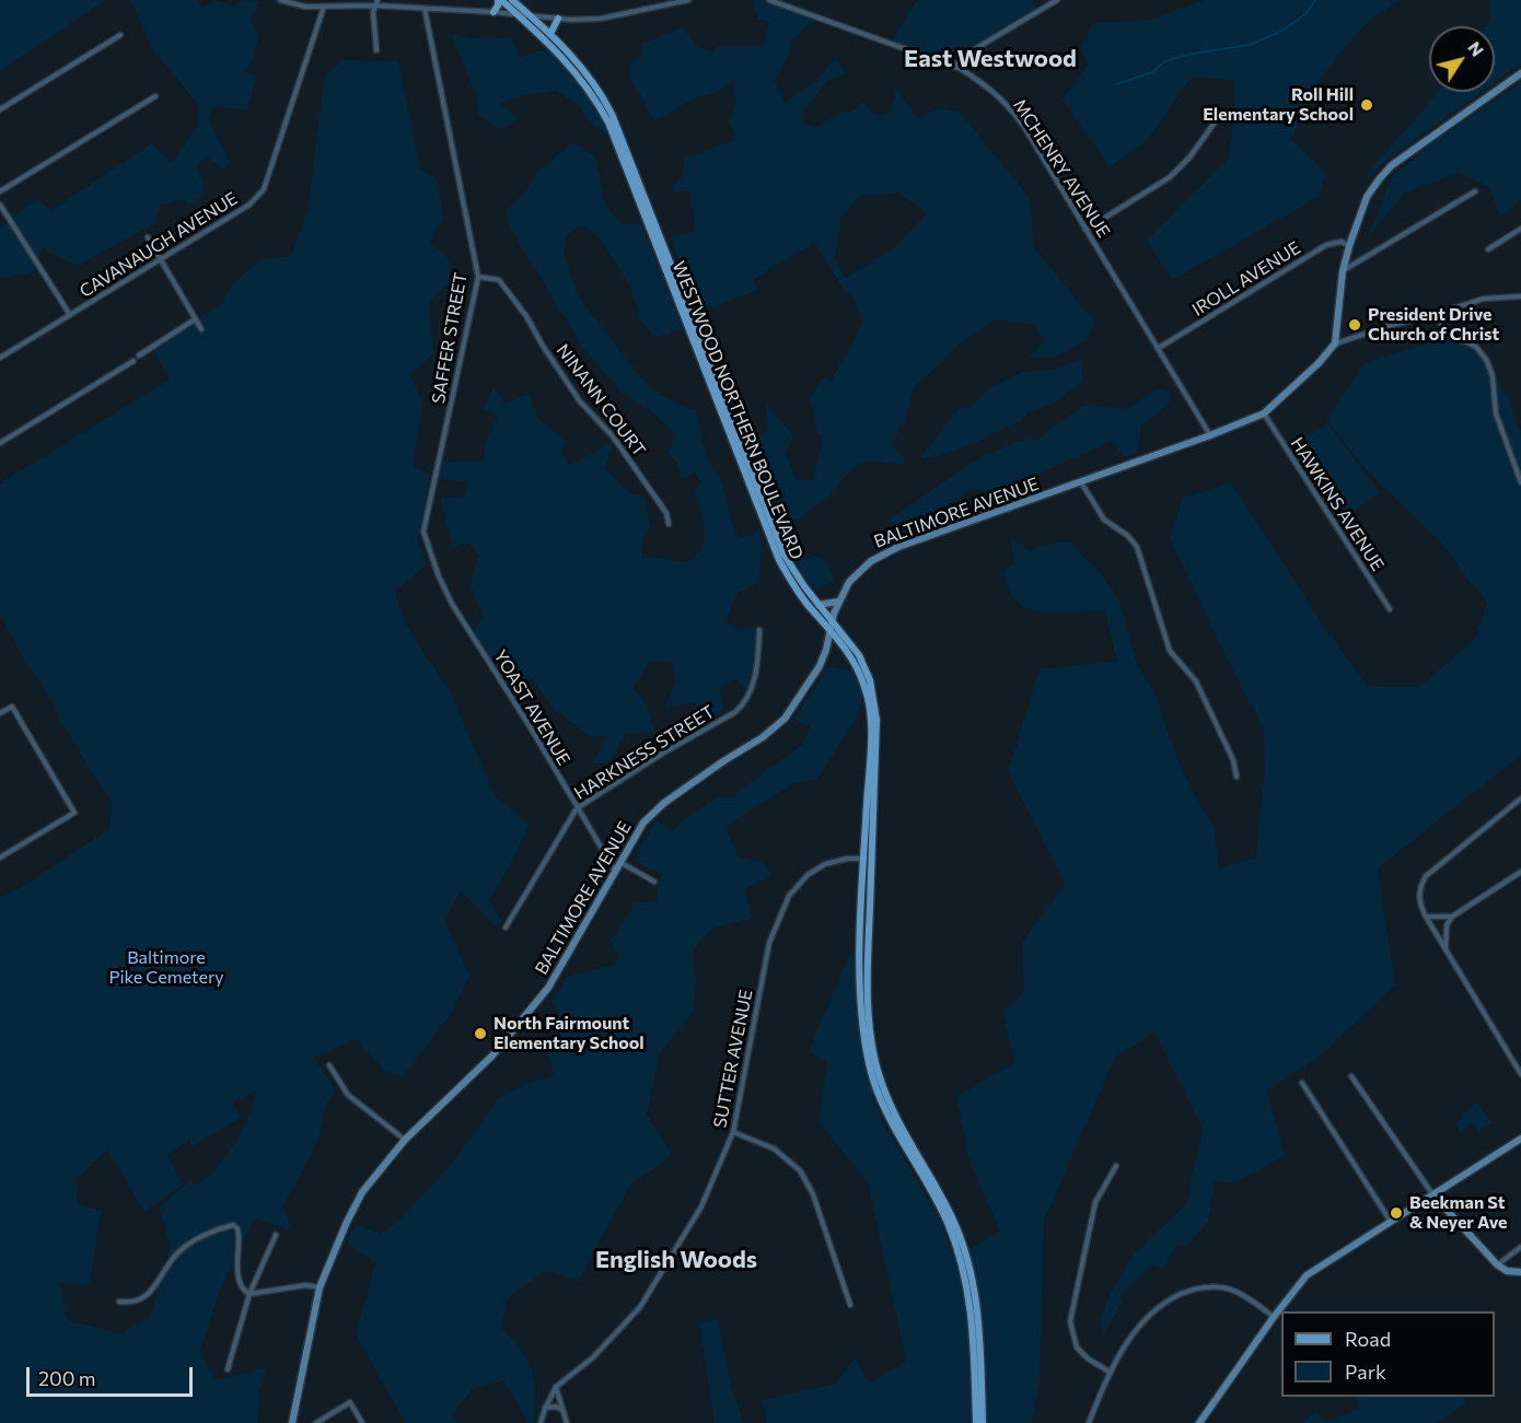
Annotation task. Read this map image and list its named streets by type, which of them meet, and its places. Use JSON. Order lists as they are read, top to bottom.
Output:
{
  "streets": {
    "main road": ["WESTWOOD NORTHERN BOULEVARD"],
    "street": [
      "MCHENRY AVENUE",
      "CAVANAUGH AVENUE",
      "IROLL AVENUE",
      "SAFFER STREET",
      "NINANN COURT",
      "HAWKINS AVENUE",
      "BALTIMORE AVENUE",
      "YOAST AVENUE",
      "HARKNESS STREET",
      "SUTTER AVENUE"
    ]
  },
  "crossings": [
    ["MCHENRY AVENUE", "IROLL AVENUE"],
    ["MCHENRY AVENUE", "BALTIMORE AVENUE"],
    ["SAFFER STREET", "NINANN COURT"],
    ["SAFFER STREET", "YOAST AVENUE"],
    ["WESTWOOD NORTHERN BOULEVARD", "BALTIMORE AVENUE"],
    ["WESTWOOD NORTHERN BOULEVARD", "SUTTER AVENUE"],
    ["HAWKINS AVENUE", "BALTIMORE AVENUE"],
    ["BALTIMORE AVENUE", "YOAST AVENUE"],
    ["YOAST AVENUE", "HARKNESS STREET"]
  ],
  "districts": ["East Westwood", "English Woods"],
  "parks": ["Baltimore Pike Cemetery"],
  "places": [
    "Roll Hill Elementary School",
    "President Drive Church of Christ",
    "North Fairmount Elementary School",
    "Beekman St & Neyer Ave"
  ],
  "legend": ["Road", "Park"],
  "scale_bar": "200 m",
  "north": "top right"
}
